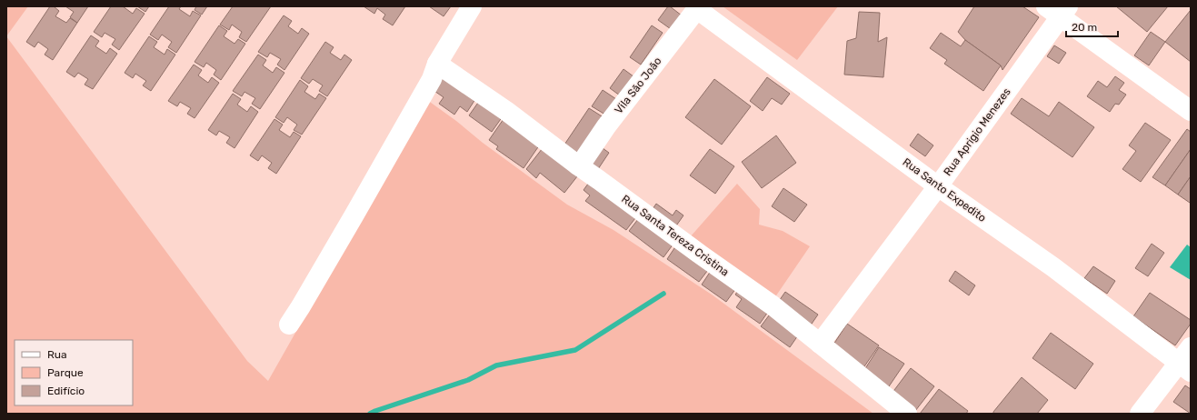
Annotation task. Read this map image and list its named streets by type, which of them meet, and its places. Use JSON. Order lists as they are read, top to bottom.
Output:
{
  "streets": {
    "street": [
      "Vila São João",
      "Rua Aprigio Menezes",
      "Rua Santo Expedito",
      "Rua Santa Tereza Cristina"
    ]
  },
  "crossings": [
    ["Vila São João", "Rua Santo Expedito"],
    ["Vila São João", "Rua Santa Tereza Cristina"],
    ["Rua Aprigio Menezes", "Rua Santo Expedito"],
    ["Rua Aprigio Menezes", "Rua Santa Tereza Cristina"]
  ],
  "legend": ["Rua", "Parque", "Edifício"],
  "scale_bar": "20 m"
}
